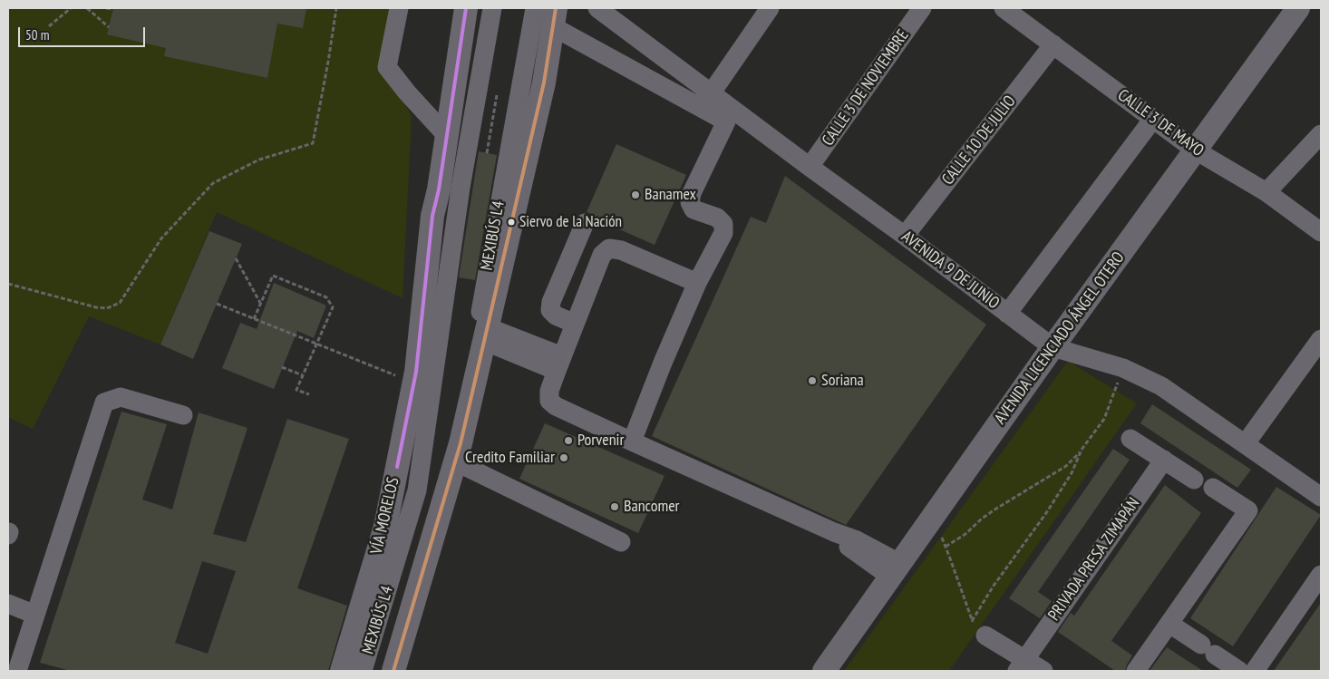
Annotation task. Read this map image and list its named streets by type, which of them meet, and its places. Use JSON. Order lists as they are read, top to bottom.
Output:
{
  "streets": {
    "main road": ["AVENIDA LICENCIADO ÁNGEL OTERO", "VÍA MORELOS"],
    "street": [
      "CALLE 3 DE NOVIEMBRE",
      "CALLE 3 DE MAYO",
      "CALLE 10 DE JULIO",
      "MEXIBÚS L4",
      "AVENIDA 9 DE JUNIO",
      "PRIVADA PRESA ZIMAPÁN"
    ]
  },
  "crossings": [
    ["CALLE 3 DE NOVIEMBRE", "AVENIDA 9 DE JUNIO"],
    ["CALLE 3 DE MAYO", "CALLE 10 DE JULIO"],
    ["CALLE 3 DE MAYO", "AVENIDA LICENCIADO ÁNGEL OTERO"],
    ["CALLE 10 DE JULIO", "AVENIDA 9 DE JUNIO"],
    ["AVENIDA 9 DE JUNIO", "AVENIDA LICENCIADO ÁNGEL OTERO"]
  ],
  "places": [
    "Banamex",
    "Siervo de la Nación",
    "Soriana",
    "Porvenir",
    "Credito Familiar",
    "Bancomer"
  ],
  "scale_bar": "50 m"
}
